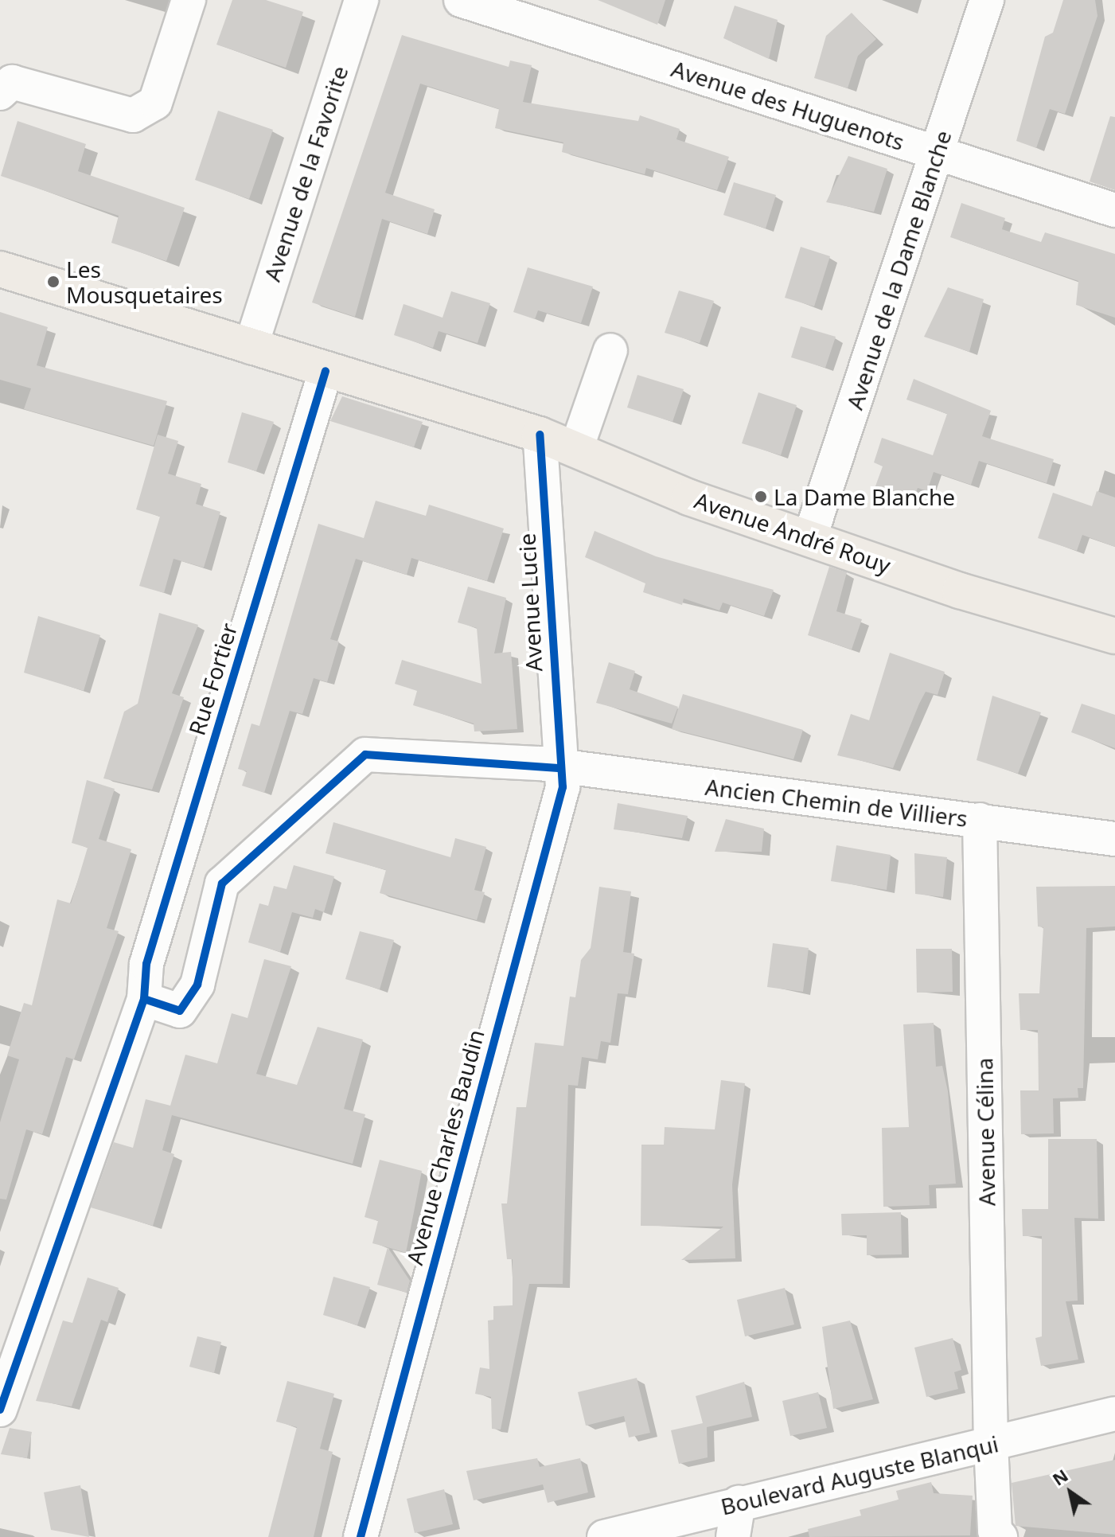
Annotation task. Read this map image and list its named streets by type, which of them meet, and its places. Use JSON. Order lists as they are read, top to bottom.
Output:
{
  "streets": {
    "main road": ["Avenue André Rouy"],
    "street": [
      "Avenue des Huguenots",
      "Avenue de la Favorite",
      "Avenue de la Dame Blanche",
      "Avenue Lucie",
      "Rue Fortier",
      "Ancien Chemin de Villiers",
      "Avenue Célina",
      "Avenue Charles Baudin",
      "Boulevard Auguste Blanqui"
    ]
  },
  "crossings": [
    ["Avenue des Huguenots", "Avenue de la Dame Blanche"],
    ["Avenue de la Favorite", "Avenue André Rouy"],
    ["Avenue de la Dame Blanche", "Avenue André Rouy"],
    ["Avenue André Rouy", "Avenue Lucie"],
    ["Avenue André Rouy", "Rue Fortier"],
    ["Avenue Lucie", "Ancien Chemin de Villiers"],
    ["Avenue Lucie", "Avenue Charles Baudin"],
    ["Rue Fortier", "Ancien Chemin de Villiers"],
    ["Ancien Chemin de Villiers", "Avenue Célina"],
    ["Ancien Chemin de Villiers", "Avenue Charles Baudin"],
    ["Avenue Célina", "Boulevard Auguste Blanqui"]
  ],
  "places": ["Les Mousquetaires", "La Dame Blanche"],
  "north": "top left"
}
